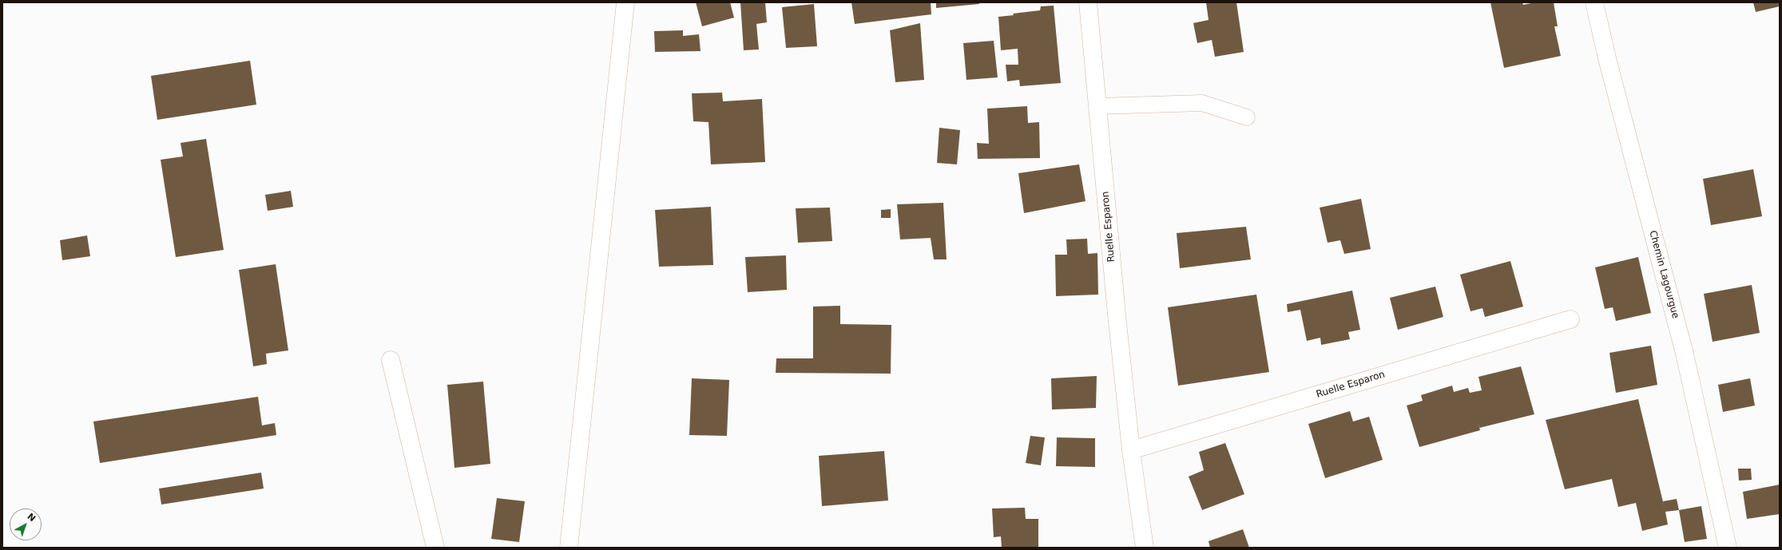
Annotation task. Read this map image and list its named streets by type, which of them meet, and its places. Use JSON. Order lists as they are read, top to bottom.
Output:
{
  "streets": {
    "street": ["Ruelle Esparon", "Chemin Lagourgue"]
  },
  "north": "top right"
}
